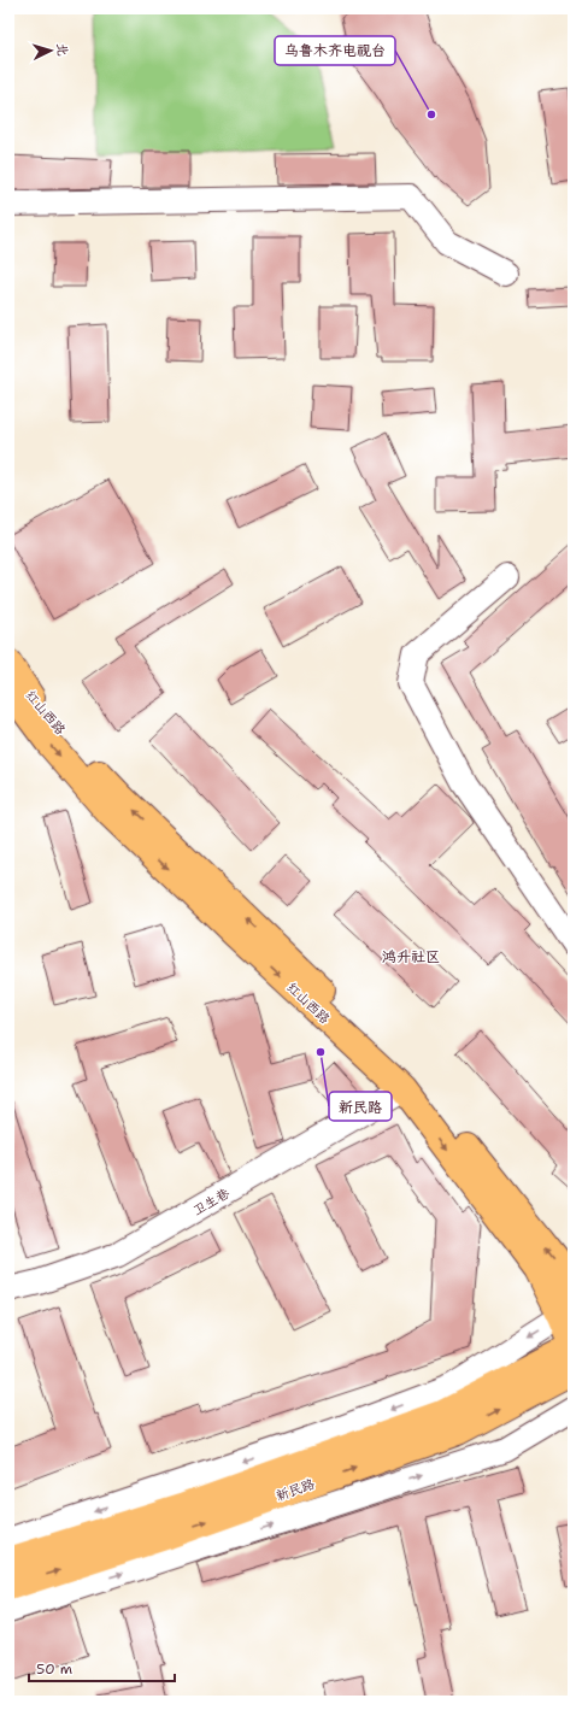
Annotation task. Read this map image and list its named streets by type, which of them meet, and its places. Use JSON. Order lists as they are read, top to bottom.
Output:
{
  "streets": {
    "main road": ["红山西路", "新民路"],
    "street": ["卫生巷"]
  },
  "crossings": [
    ["红山西路", "卫生巷"],
    ["红山西路", "新民路"]
  ],
  "districts": ["鸿升社区"],
  "places": ["乌鲁木齐电视台", "新民路"],
  "scale_bar": "50 m",
  "north": "right"
}
